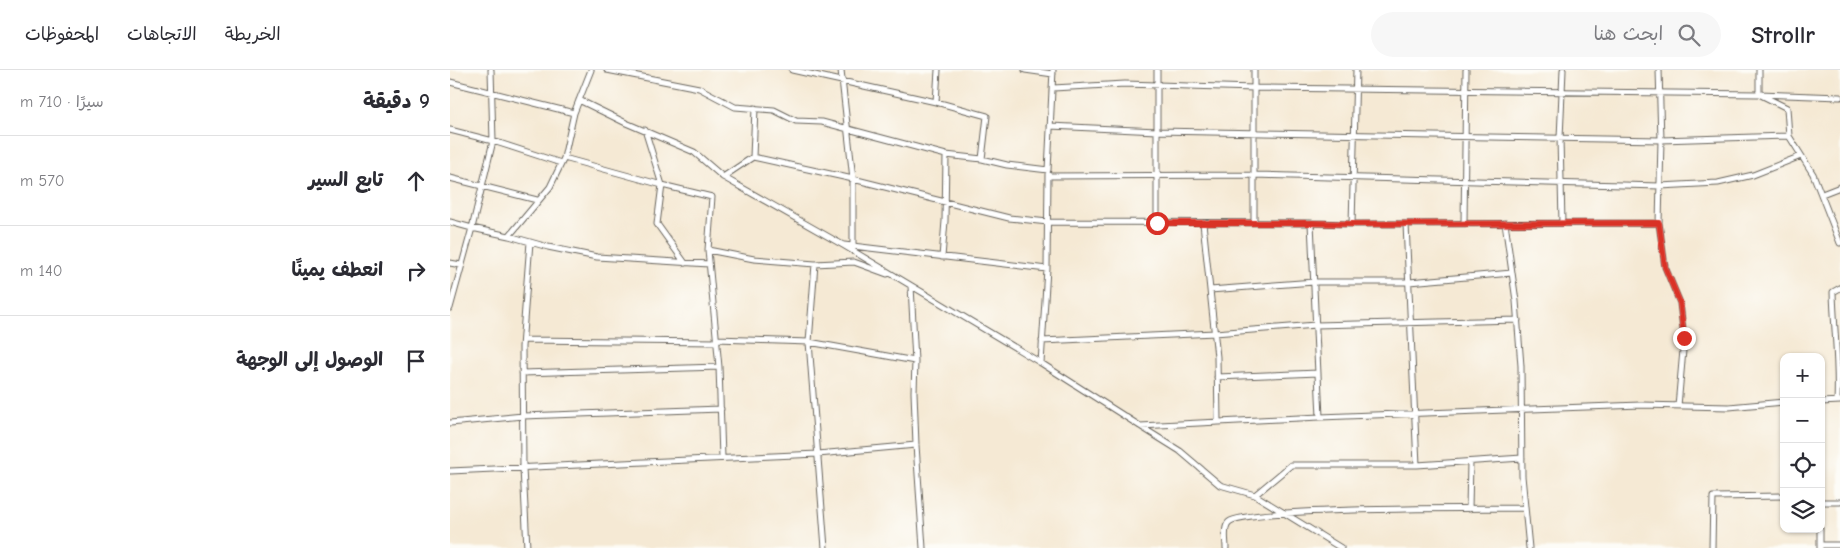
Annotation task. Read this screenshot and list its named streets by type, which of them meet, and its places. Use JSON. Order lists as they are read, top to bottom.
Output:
{
  "page": {
    "header": "Strollr",
    "search": "ابحث هنا",
    "nav": ["الخريطة", "الاتجاهات", "المحفوظات"],
    "heading": ["9 دقيقة", "سيرًا · 710 m"],
    "list": [
      ["تابع السير", "570 m"],
      ["انعطف يمينًا", "140 m"],
      "الوصول إلى الوجهة"
    ],
    "map_buttons": ["+", "−"]
  }
}
